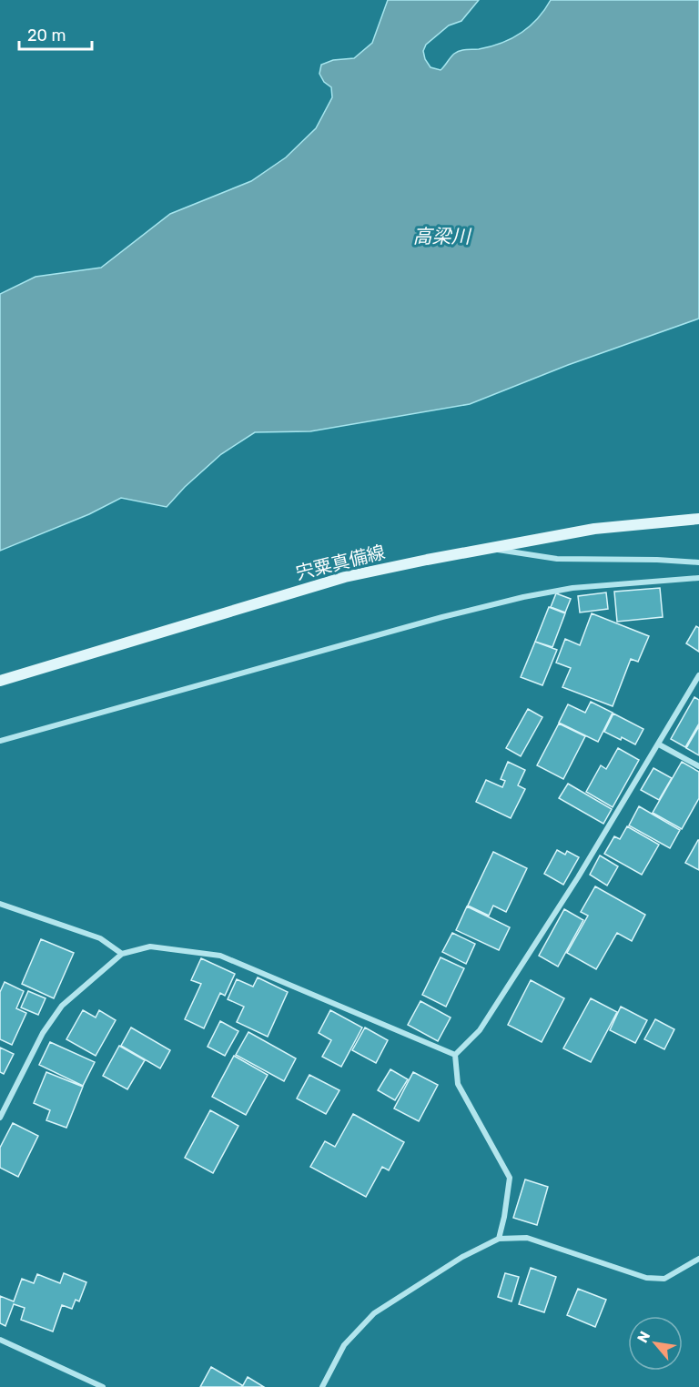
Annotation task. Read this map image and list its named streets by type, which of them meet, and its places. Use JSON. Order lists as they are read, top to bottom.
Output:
{
  "streets": {
    "main road": ["宍粟真備線"]
  },
  "water": ["高梁川"],
  "scale_bar": "20 m",
  "north": "top left"
}
